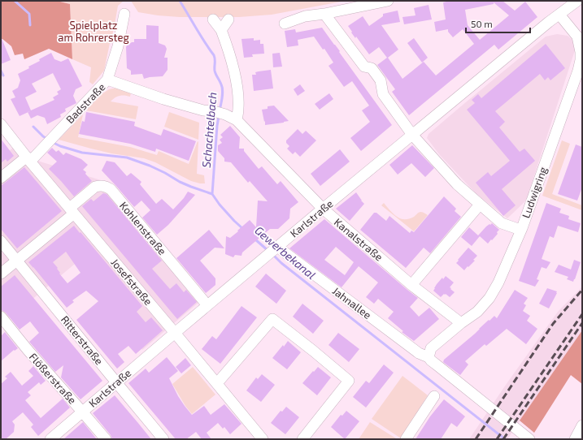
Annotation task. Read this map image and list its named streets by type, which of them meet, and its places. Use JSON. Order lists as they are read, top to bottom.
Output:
{
  "streets": {
    "street": [
      "Badstraße",
      "Ludwigring",
      "Karlstraße",
      "Kohlenstraße",
      "Kanalstraße",
      "Josefstraße",
      "Jahnallee",
      "Ritterstraße",
      "Flößerstraße"
    ]
  },
  "crossings": [
    ["Badstraße", "Kanalstraße"],
    ["Badstraße", "Josefstraße"],
    ["Ludwigring", "Karlstraße"],
    ["Ludwigring", "Kanalstraße"],
    ["Ludwigring", "Jahnallee"],
    ["Karlstraße", "Kohlenstraße"],
    ["Karlstraße", "Kanalstraße"],
    ["Karlstraße", "Josefstraße"],
    ["Karlstraße", "Jahnallee"],
    ["Karlstraße", "Ritterstraße"],
    ["Karlstraße", "Flößerstraße"],
    ["Kohlenstraße", "Josefstraße"],
    ["Kohlenstraße", "Ritterstraße"]
  ],
  "water": ["Schachtelbach", "Gewerbekanal"],
  "parks": ["Spielplatz am Rohrersteg"],
  "scale_bar": "50 m"
}
